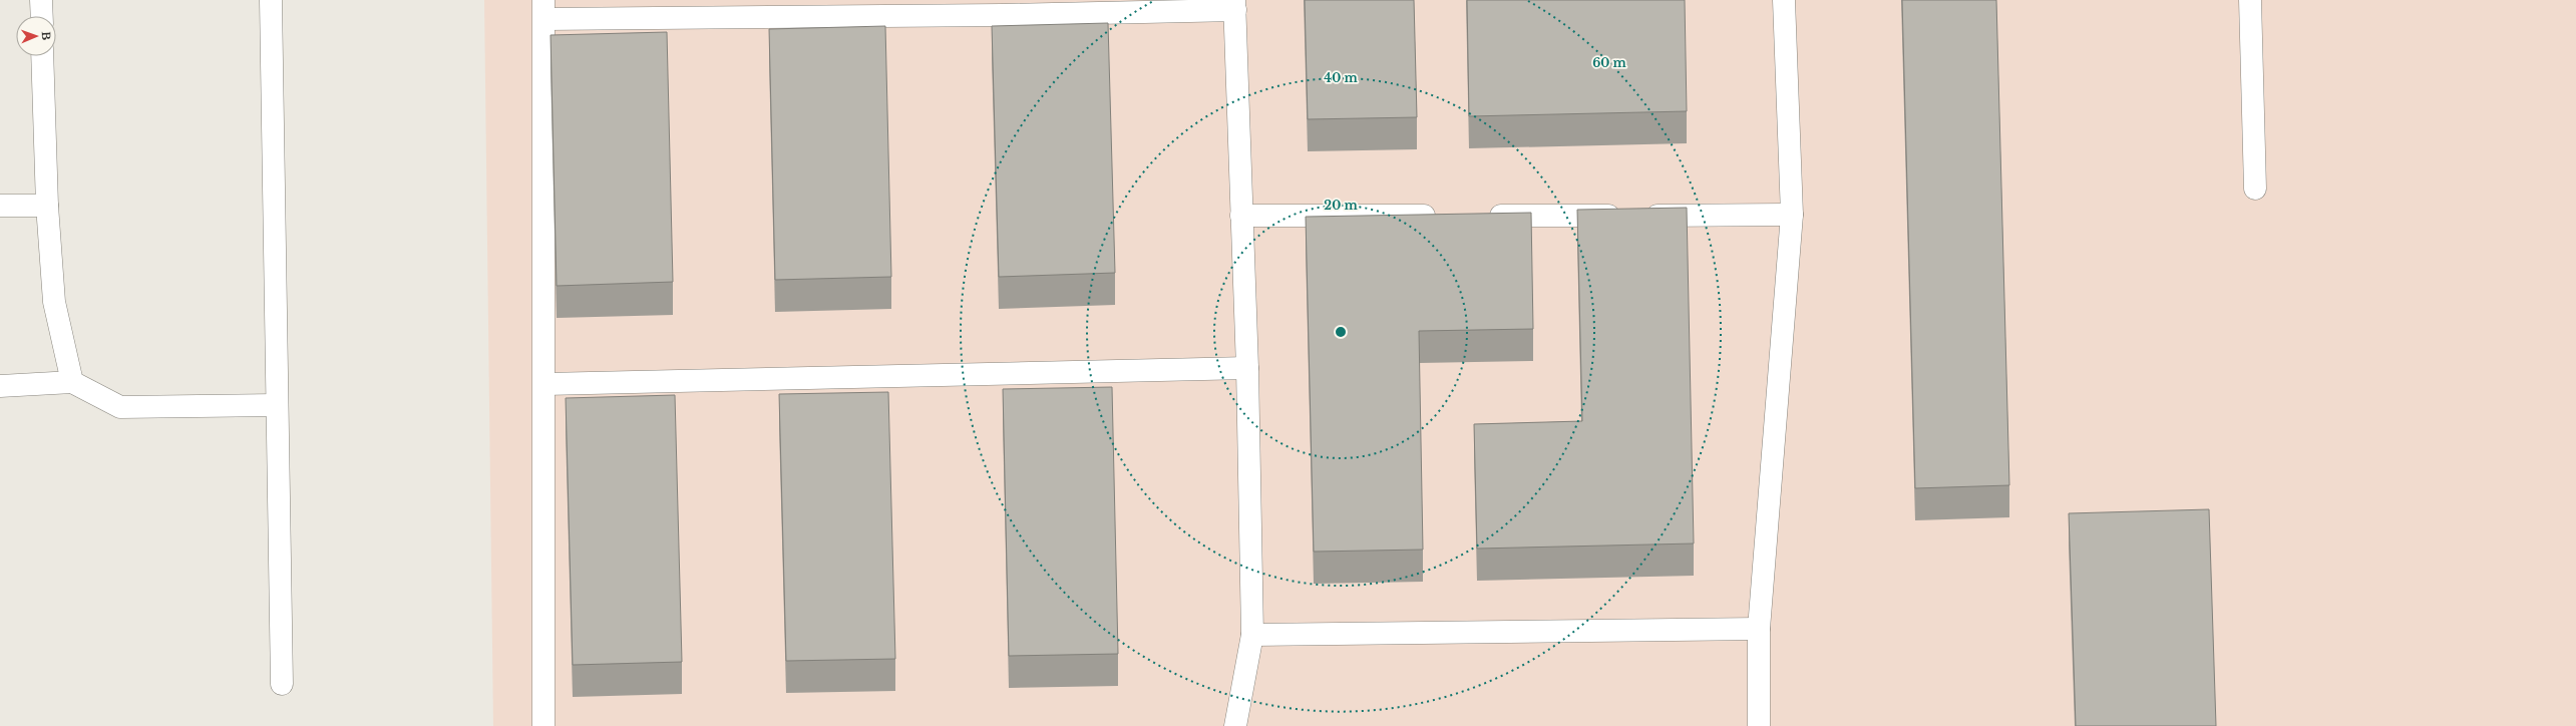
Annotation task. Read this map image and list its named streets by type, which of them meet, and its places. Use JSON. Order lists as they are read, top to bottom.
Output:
{
  "north": "right",
  "rings": ["60 m", "40 m", "20 m"]
}
